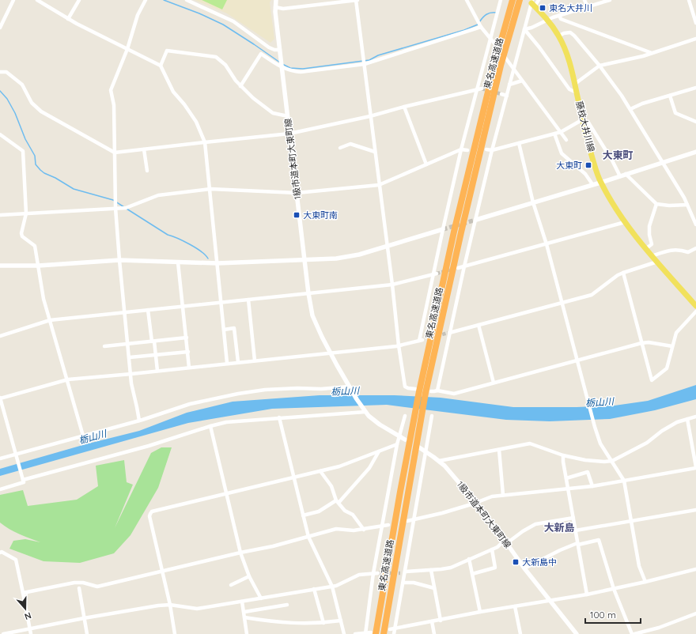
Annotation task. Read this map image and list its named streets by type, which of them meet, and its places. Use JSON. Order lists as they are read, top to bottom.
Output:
{
  "streets": {
    "highway": ["東名高速道路"],
    "main road": ["藤枝大井川線"],
    "street": ["1級市道本町大東町線"]
  },
  "districts": ["大東町", "大新島"],
  "water": ["栃山川"],
  "places": {
    "transit": [
      "東名大井川",
      "大東町",
      "大東町南",
      "大新島中"
    ]
  },
  "scale_bar": "100 m",
  "north": "bottom"
}
